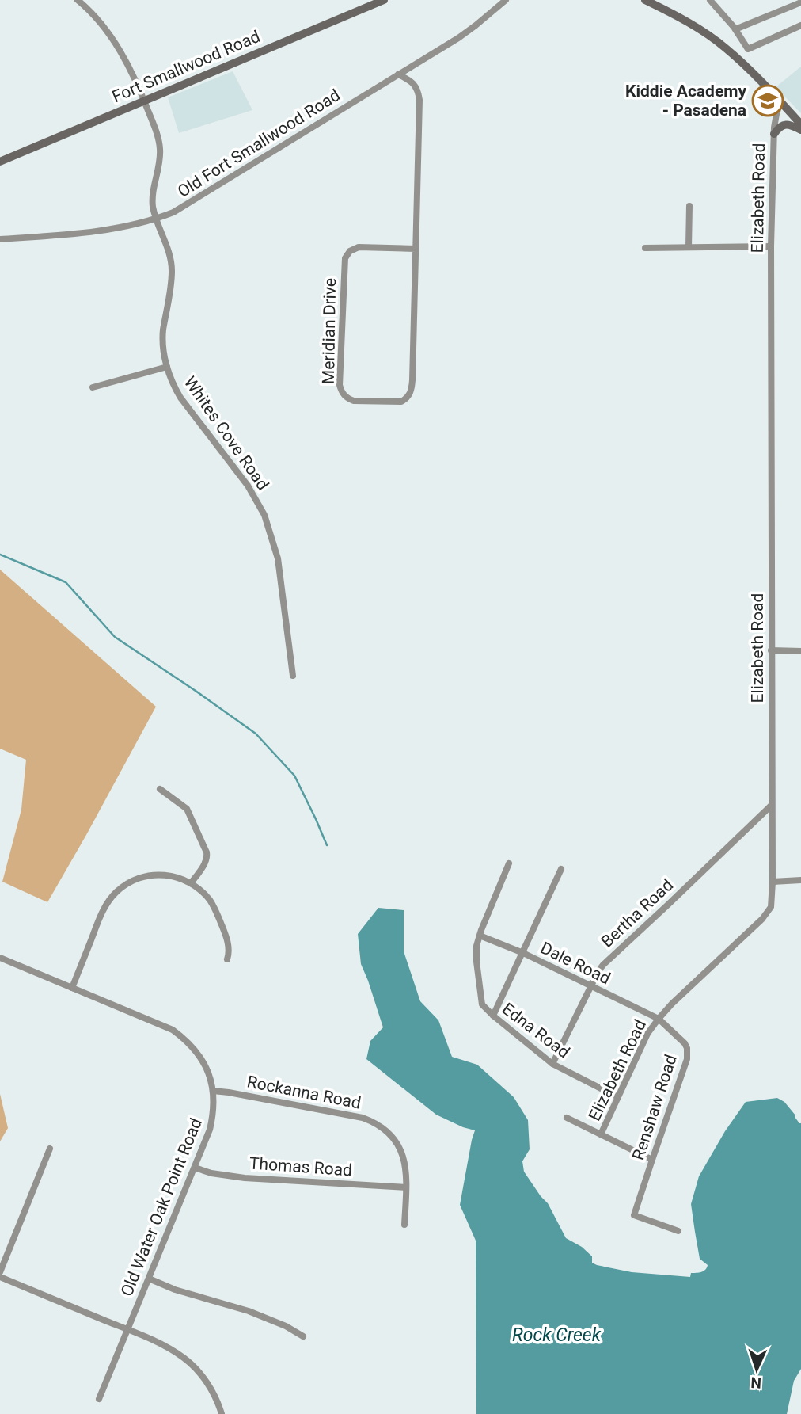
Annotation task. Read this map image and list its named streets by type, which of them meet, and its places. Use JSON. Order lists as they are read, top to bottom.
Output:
{
  "streets": {
    "main road": ["Fort Smallwood Road"],
    "street": [
      "Old Fort Smallwood Road",
      "Elizabeth Road",
      "Meridian Drive",
      "Whites Cove Road",
      "Bertha Road",
      "Dale Road",
      "Edna Road",
      "Rockanna Road",
      "Renshaw Road",
      "Thomas Road",
      "Old Water Oak Point Road"
    ]
  },
  "crossings": [
    ["Fort Smallwood Road", "Whites Cove Road"],
    ["Old Fort Smallwood Road", "Meridian Drive"],
    ["Old Fort Smallwood Road", "Whites Cove Road"],
    ["Elizabeth Road", "Bertha Road"],
    ["Elizabeth Road", "Dale Road"],
    ["Elizabeth Road", "Edna Road"],
    ["Elizabeth Road", "Renshaw Road"],
    ["Bertha Road", "Dale Road"],
    ["Bertha Road", "Edna Road"],
    ["Dale Road", "Edna Road"],
    ["Dale Road", "Renshaw Road"],
    ["Rockanna Road", "Thomas Road"],
    ["Rockanna Road", "Old Water Oak Point Road"],
    ["Thomas Road", "Old Water Oak Point Road"]
  ],
  "water": ["Rock Creek"],
  "places": {
    "school or university": ["Kiddie Academy - Pasadena"]
  },
  "north": "bottom"
}
